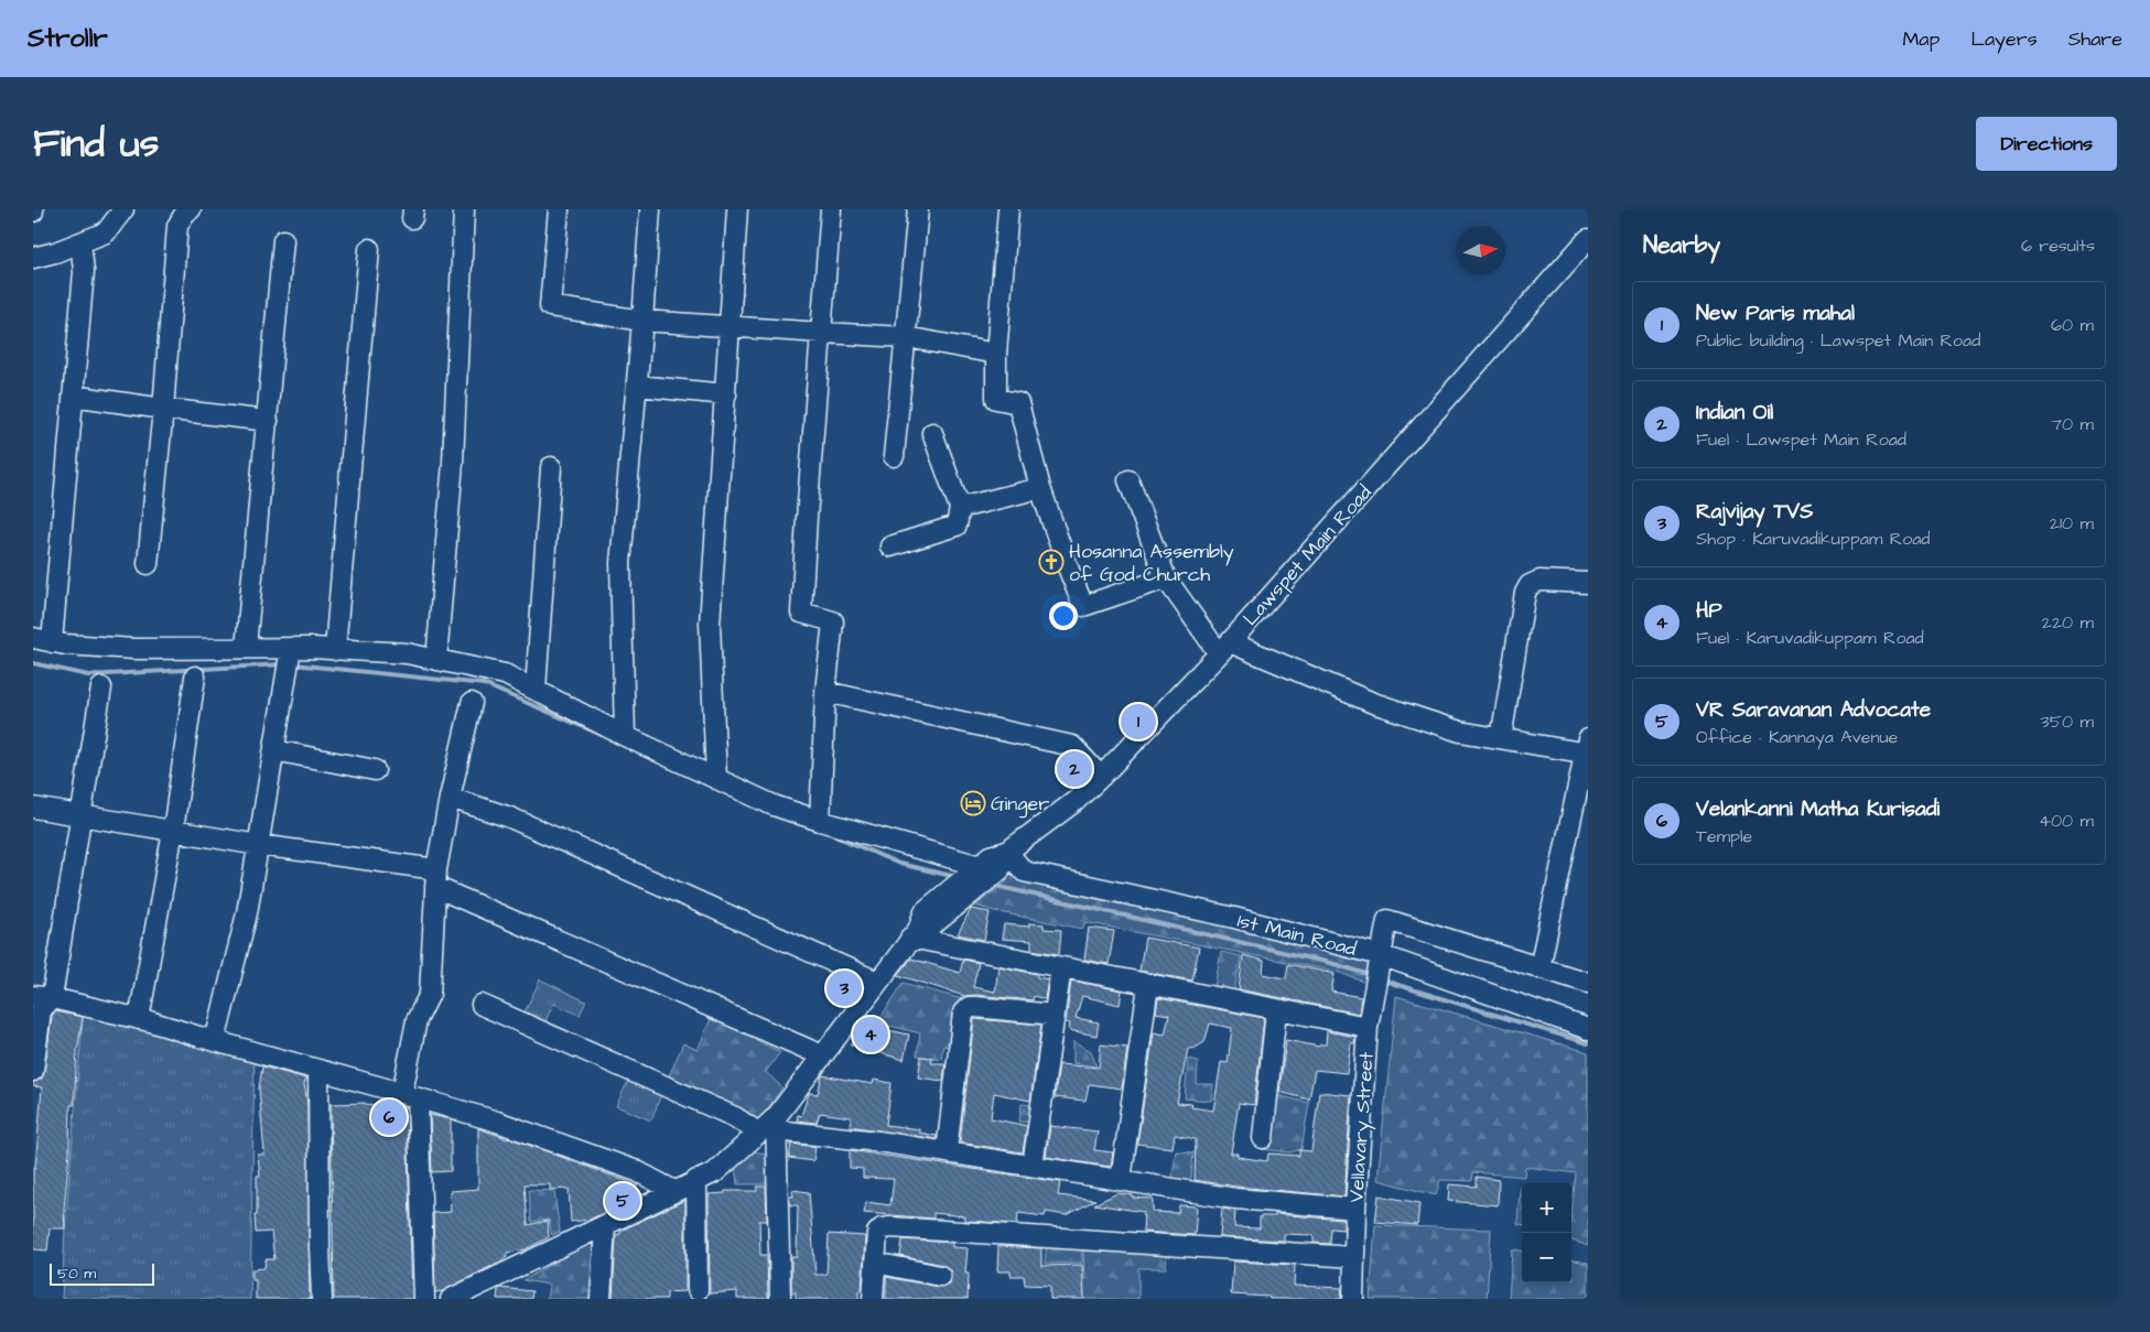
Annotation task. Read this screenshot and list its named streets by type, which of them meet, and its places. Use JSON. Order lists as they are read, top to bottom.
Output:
{
  "streets": {
    "street": ["Lawspet Main Road", "1st Main Road", "Vellavary Street"]
  },
  "crossings": [
    ["Lawspet Main Road", "1st Main Road"],
    ["1st Main Road", "Vellavary Street"]
  ],
  "places": {
    "church": ["Hosanna Assembly of God Church"],
    "hotel": ["Ginger"]
  },
  "scale_bar": "50 m",
  "north": "right",
  "page": {
    "header": "Strollr",
    "nav": ["Map", "Layers", "Share"],
    "title": "Find us",
    "buttons": "Directions",
    "heading": ["Nearby", "6 results"],
    "list": [
      {
        "mark": "1",
        "name": "New Paris mahal",
        "note": "Public building · Lawspet Main Road",
        "value": "60 m"
      },
      {
        "mark": "2",
        "name": "Indian Oil",
        "note": "Fuel · Lawspet Main Road",
        "value": "70 m"
      },
      {
        "mark": "3",
        "name": "Rajvijay TVS",
        "note": "Shop · Karuvadikuppam Road",
        "value": "210 m"
      },
      {
        "mark": "4",
        "name": "HP",
        "note": "Fuel · Karuvadikuppam Road",
        "value": "220 m"
      },
      {
        "mark": "5",
        "name": "VR Saravanan Advocate",
        "note": "Office · Kannaya Avenue",
        "value": "350 m"
      },
      {
        "mark": "6",
        "name": "Velankanni Matha Kurisadi",
        "note": "Temple",
        "value": "400 m"
      }
    ],
    "pins": [
      "1",
      "2",
      "3",
      "4",
      "6",
      "5"
    ],
    "map_buttons": ["+", "−"],
    "scale": "50 m"
  }
}
